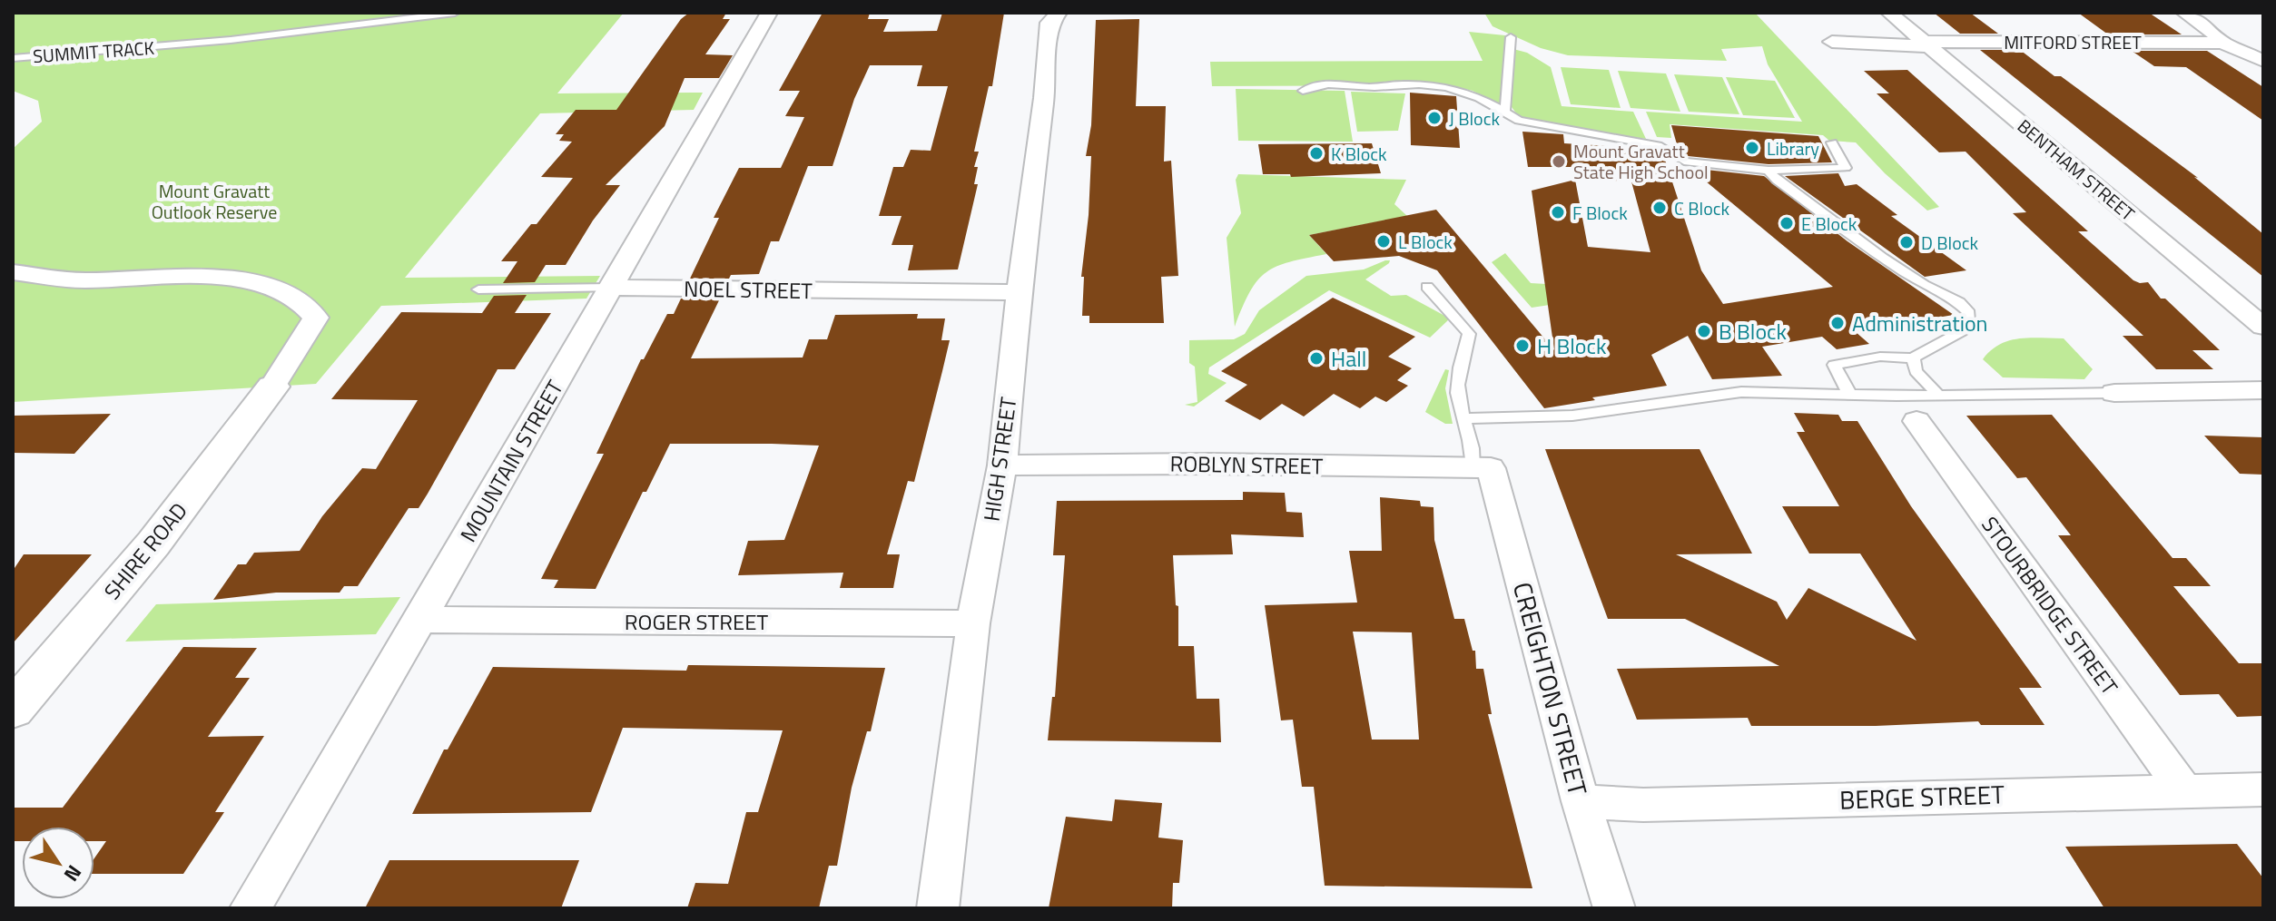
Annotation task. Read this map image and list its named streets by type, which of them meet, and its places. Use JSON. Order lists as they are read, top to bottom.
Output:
{
  "streets": {
    "street": [
      "MITFORD STREET",
      "BENTHAM STREET",
      "NOEL STREET",
      "HIGH STREET",
      "MOUNTAIN STREET",
      "ROBLYN STREET",
      "SHIRE ROAD",
      "STOURBRIDGE STREET",
      "ROGER STREET",
      "CREIGHTON STREET",
      "BERGE STREET"
    ],
    "lane": ["SUMMIT TRACK"]
  },
  "crossings": [
    ["MITFORD STREET", "BENTHAM STREET"],
    ["NOEL STREET", "HIGH STREET"],
    ["NOEL STREET", "MOUNTAIN STREET"],
    ["HIGH STREET", "ROBLYN STREET"],
    ["HIGH STREET", "ROGER STREET"],
    ["MOUNTAIN STREET", "ROGER STREET"],
    ["ROBLYN STREET", "CREIGHTON STREET"],
    ["STOURBRIDGE STREET", "BERGE STREET"],
    ["CREIGHTON STREET", "BERGE STREET"]
  ],
  "parks": ["Mount Gravatt Outlook Reserve"],
  "places": [
    "J Block",
    "Library",
    "K Block",
    "Mount Gravatt State High School",
    "C Block",
    "F Block",
    "E Block",
    "L Block",
    "D Block",
    "Administration",
    "B Block",
    "H Block",
    "Hall"
  ],
  "north": "bottom right"
}
